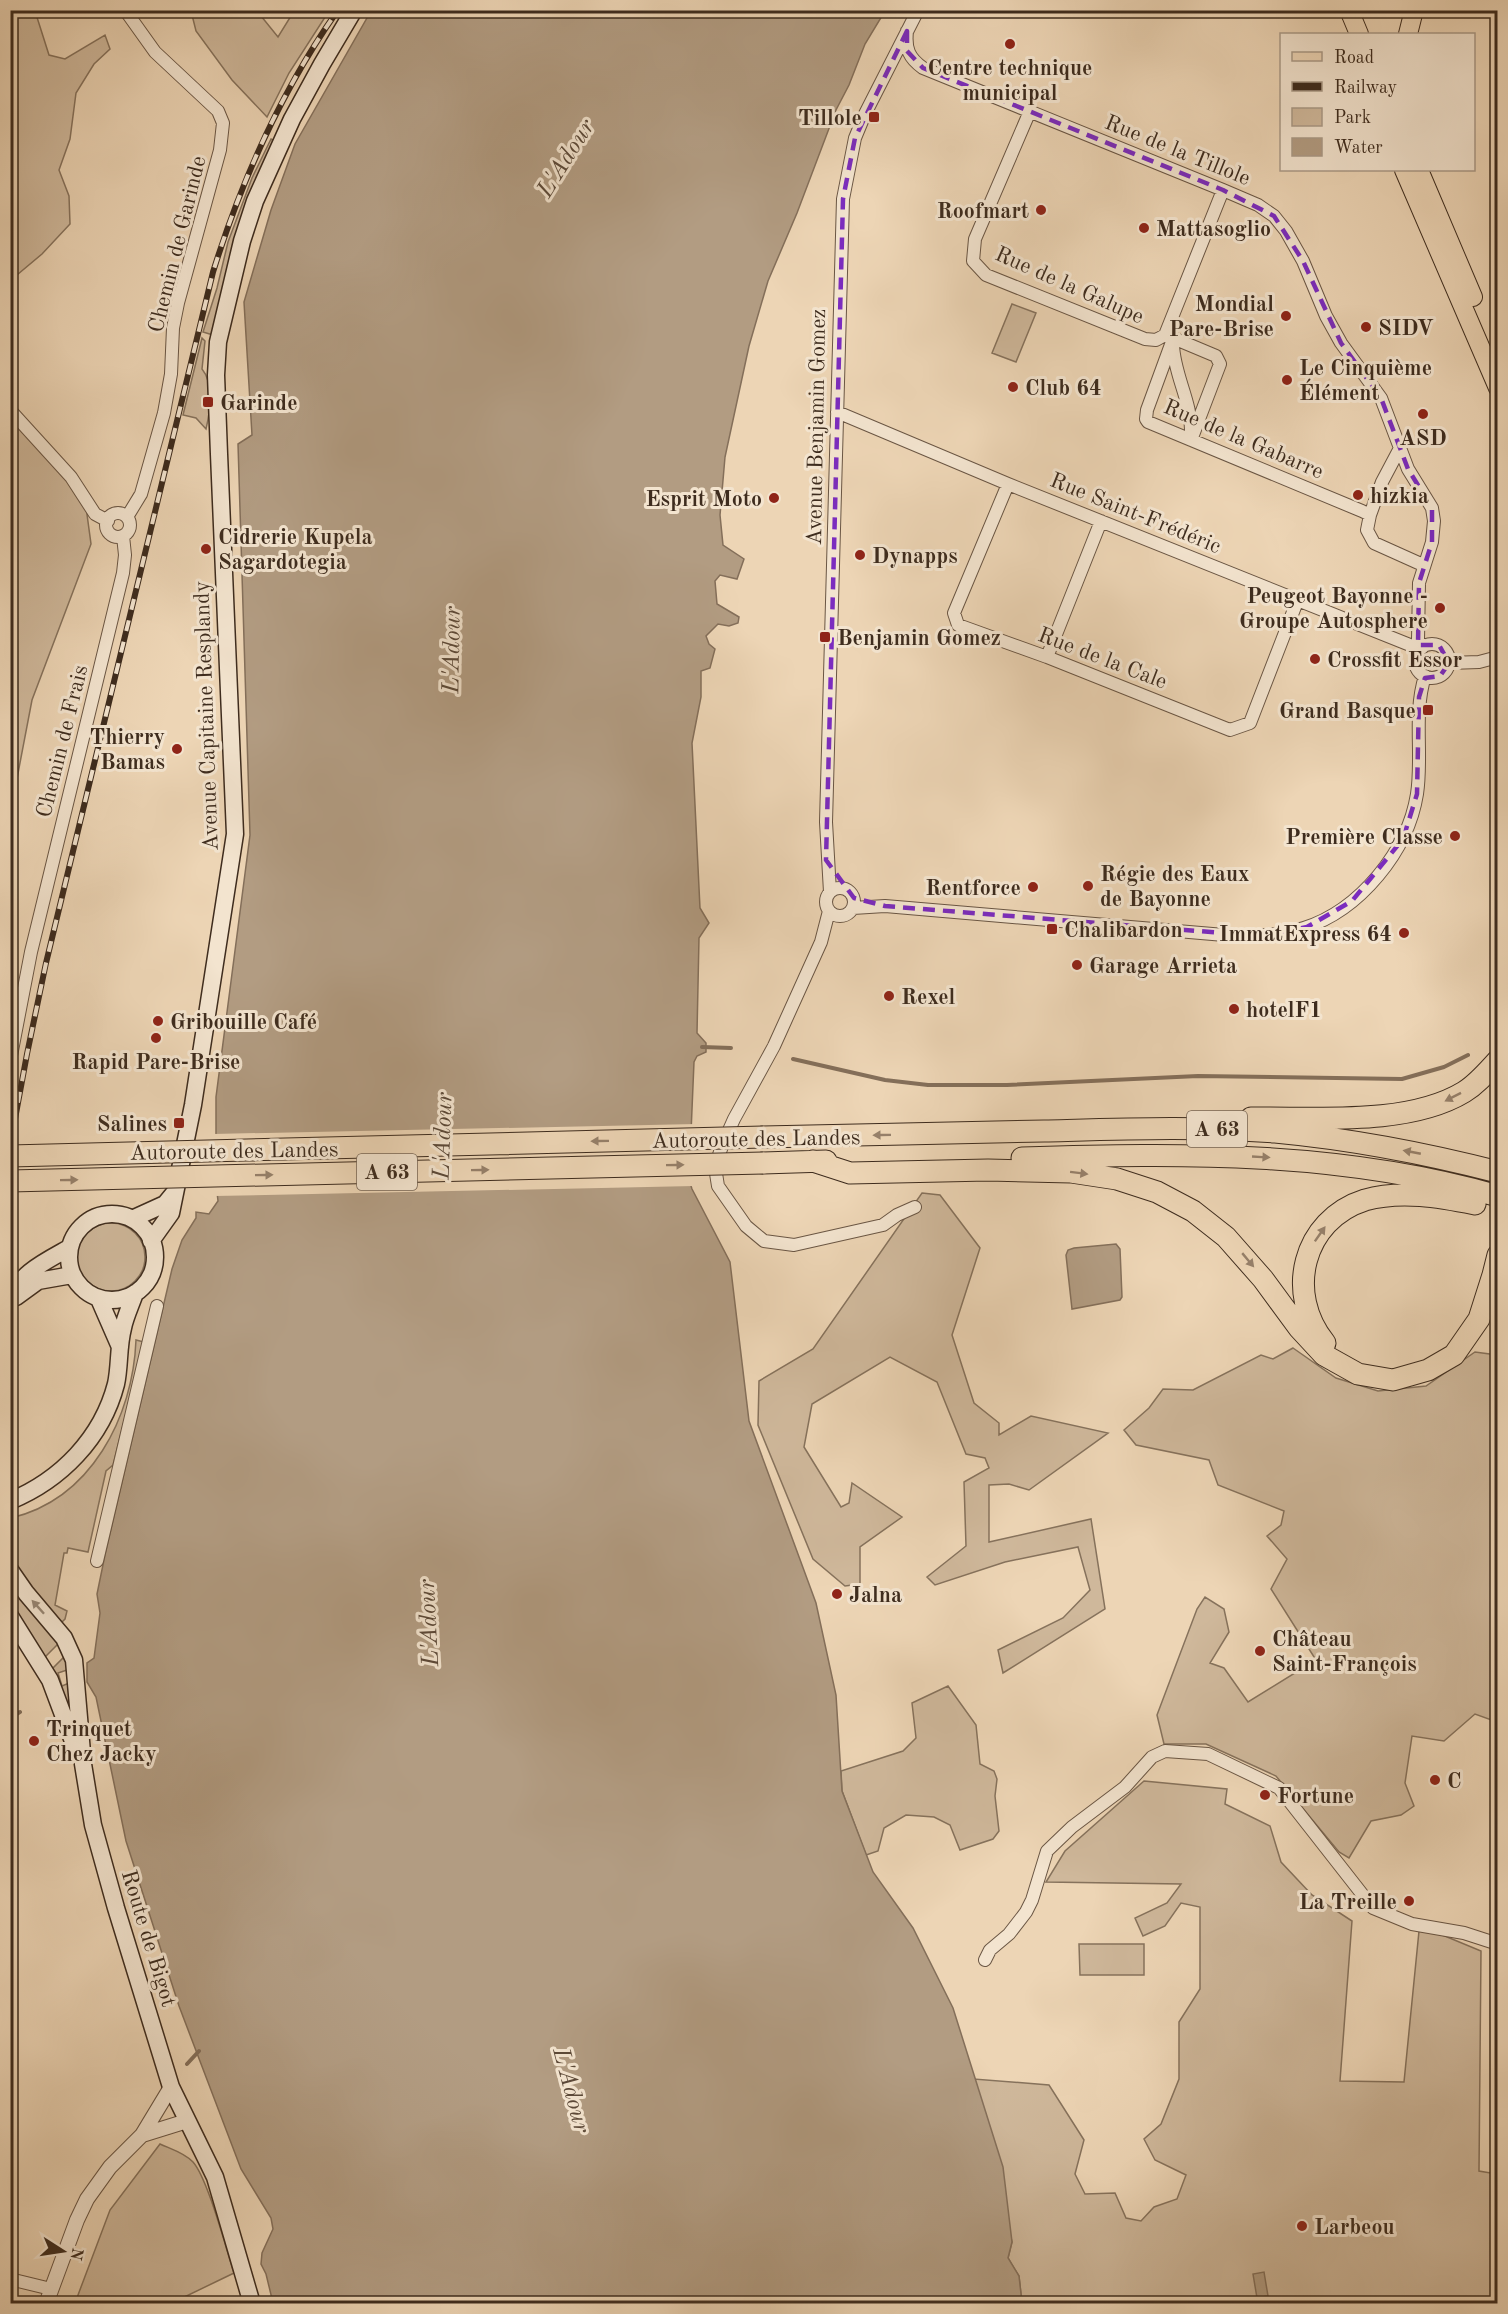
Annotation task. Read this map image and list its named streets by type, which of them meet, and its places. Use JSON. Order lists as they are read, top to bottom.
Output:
{
  "streets": {
    "highway": ["A 63", "Autoroute des Landes"],
    "main road": ["Avenue Capitaine Resplandy", "Route de Bigot"],
    "street": [
      "Rue de la Tillole",
      "Chemin de Garinde",
      "Rue de la Galupe",
      "Avenue Benjamin Gomez",
      "Rue de la Gabarre",
      "Rue Saint-Frédéric",
      "Rue de la Cale",
      "Chemin de Frais"
    ]
  },
  "crossings": [
    ["Rue de la Tillole", "Rue de la Galupe"],
    ["Rue de la Tillole", "Avenue Benjamin Gomez"],
    ["Rue de la Tillole", "Rue Saint-Frédéric"],
    ["Chemin de Garinde", "Chemin de Frais"],
    ["Rue de la Galupe", "Rue de la Gabarre"],
    ["Avenue Benjamin Gomez", "Rue Saint-Frédéric"],
    ["Rue Saint-Frédéric", "Rue de la Cale"]
  ],
  "water": ["L'Adour"],
  "places": {
    "other": [
      "Centre technique municipal",
      "Roofmart",
      "Mattasoglio",
      "Mondial Pare-Brise",
      "SIDV",
      "Le Cinquième Élément",
      "Club 64",
      "ASD",
      "hizkia",
      "Esprit Moto",
      "Cidrerie Kupela Sagardotegia",
      "Dynapps",
      "Peugeot Bayonne - Groupe Autosphere",
      "Crossfit Essor",
      "Thierry Bamas",
      "Première Classe",
      "Régie des Eaux de Bayonne",
      "Rentforce",
      "ImmatExpress 64",
      "Garage Arrieta",
      "Rexel",
      "hotelF1",
      "Gribouille Café",
      "Rapid Pare-Brise",
      "Jalna",
      "Château Saint-François",
      "Trinquet Chez Jacky",
      "C",
      "Fortune",
      "La Treille",
      "Larbeou"
    ],
    "transit": [
      "Tillole",
      "Garinde",
      "Benjamin Gomez",
      "Grand Basque",
      "Chalibardon",
      "Salines"
    ]
  },
  "legend": [
    "Road",
    "Railway",
    "Park",
    "Water"
  ],
  "north": "right"
}
